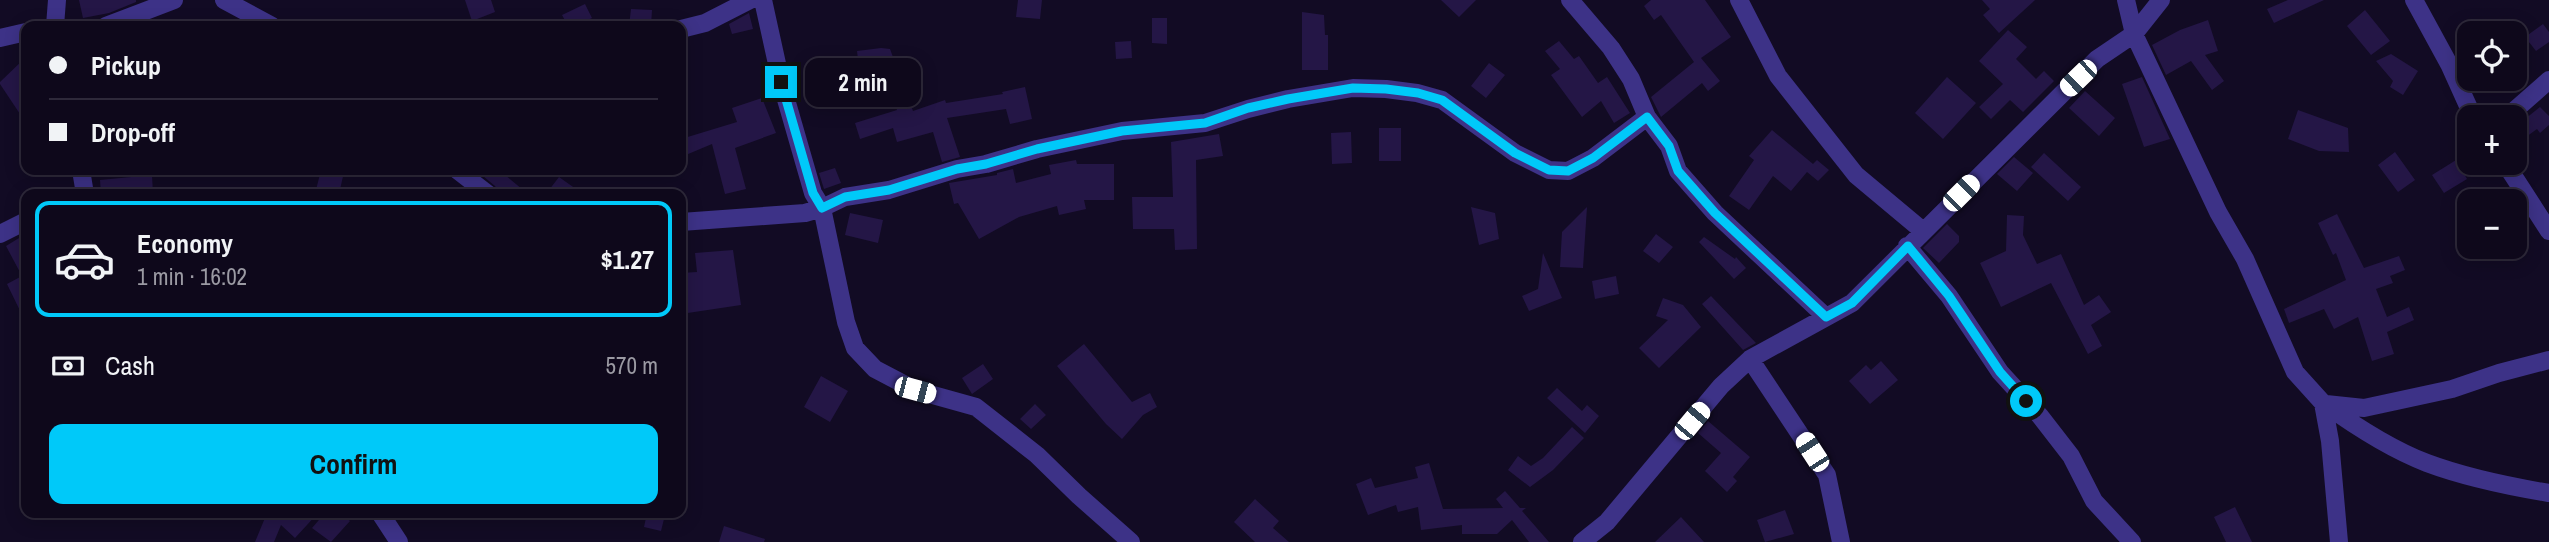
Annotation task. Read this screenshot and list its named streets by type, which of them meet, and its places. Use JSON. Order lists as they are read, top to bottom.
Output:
{
  "page": {
    "map_buttons": ["+", "−"],
    "banner": ["Pickup", "Drop-off"],
    "bubble": "2 min",
    "list": [
      {
        "name": "Economy",
        "note": "1 min · 16:02",
        "value": "$1.27"
      }
    ],
    "pay": ["Cash", "570 m"],
    "buttons": "Confirm"
  }
}
